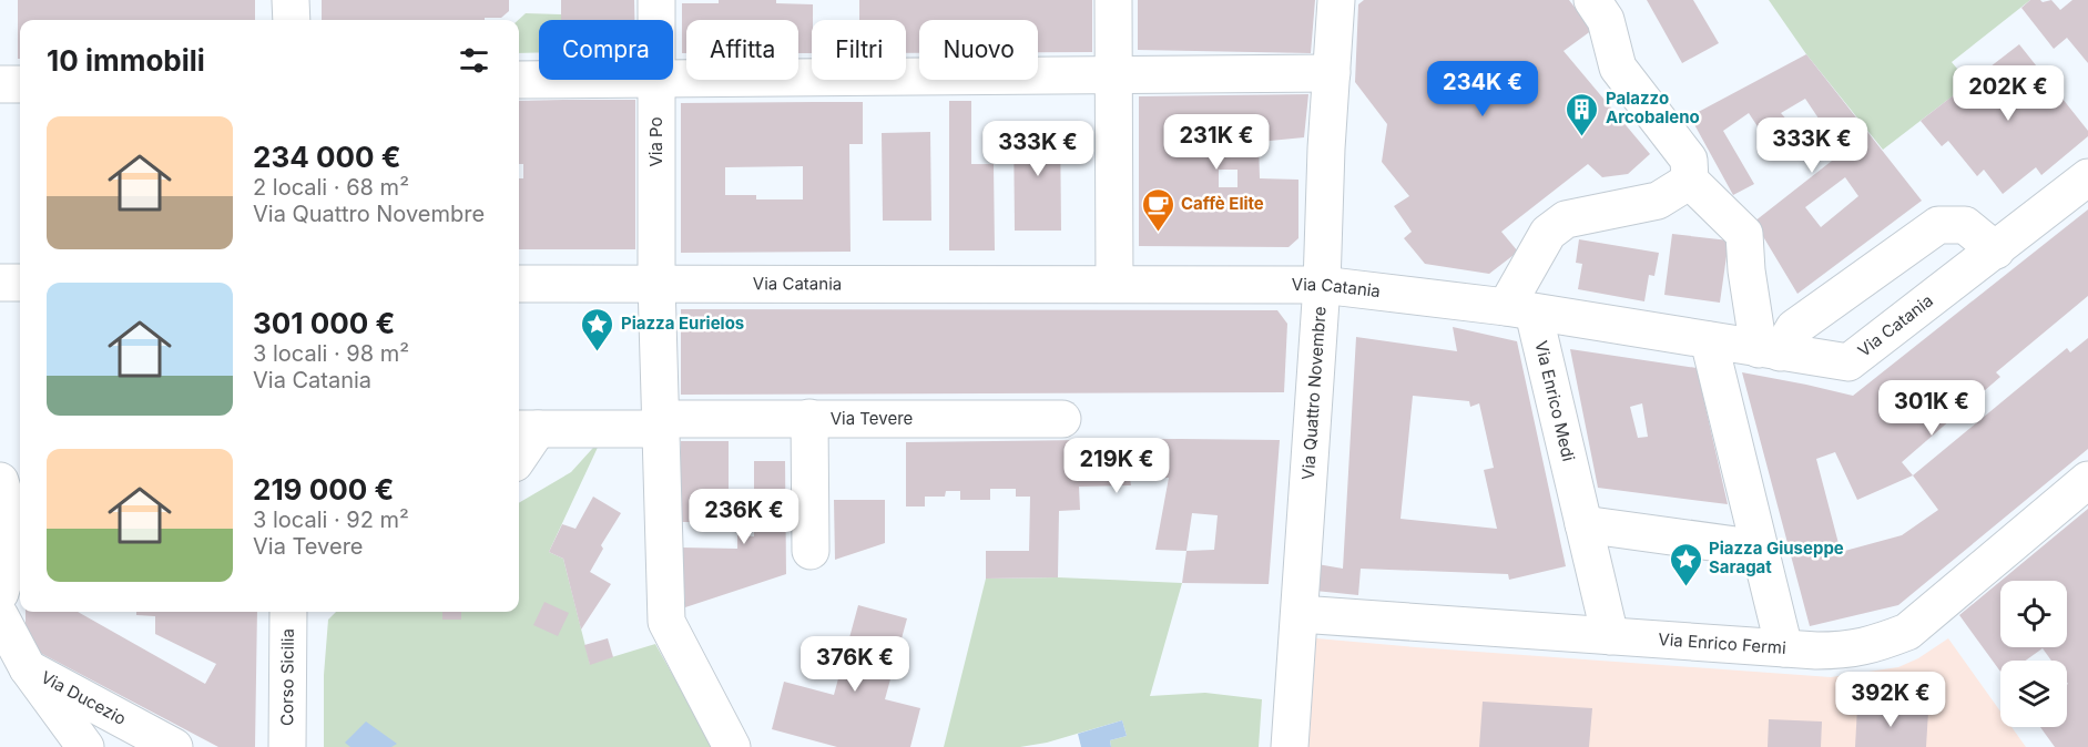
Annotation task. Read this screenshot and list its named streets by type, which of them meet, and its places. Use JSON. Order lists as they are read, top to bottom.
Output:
{
  "streets": {
    "street": [
      "Via Po",
      "Via Catania",
      "Via Quattro Novembre",
      "Via Enrico Medi",
      "Via Tevere",
      "Via Enrico Fermi",
      "Corso Sicilia",
      "Via Ducezio"
    ]
  },
  "crossings": [
    ["Via Po", "Via Catania"],
    ["Via Po", "Via Tevere"],
    ["Via Catania", "Via Quattro Novembre"],
    ["Via Catania", "Via Enrico Medi"],
    ["Via Quattro Novembre", "Via Enrico Fermi"],
    ["Via Enrico Medi", "Via Enrico Fermi"]
  ],
  "places": {
    "building": ["Palazzo Arcobaleno"],
    "cafe": ["Caffè Elite"],
    "place": ["Piazza Eurielos", "Piazza Giuseppe Saragat"]
  },
  "page": {
    "chip": [
      "Compra",
      "Affitta",
      "Filtri",
      "Nuovo"
    ],
    "heading": "10 immobili",
    "price": [
      "234K €",
      "202K €",
      "231K €",
      "333K €",
      "333K €",
      "301K €",
      "219K €",
      "236K €",
      "376K €",
      "392K €"
    ],
    "list": [
      {
        "name": "234 000 €",
        "note": "2 locali · 68 m² · Via Quattro Novembre"
      },
      {
        "name": "301 000 €",
        "note": "3 locali · 98 m² · Via Catania"
      },
      {
        "name": "219 000 €",
        "note": "3 locali · 92 m² · Via Tevere"
      }
    ]
  }
}
